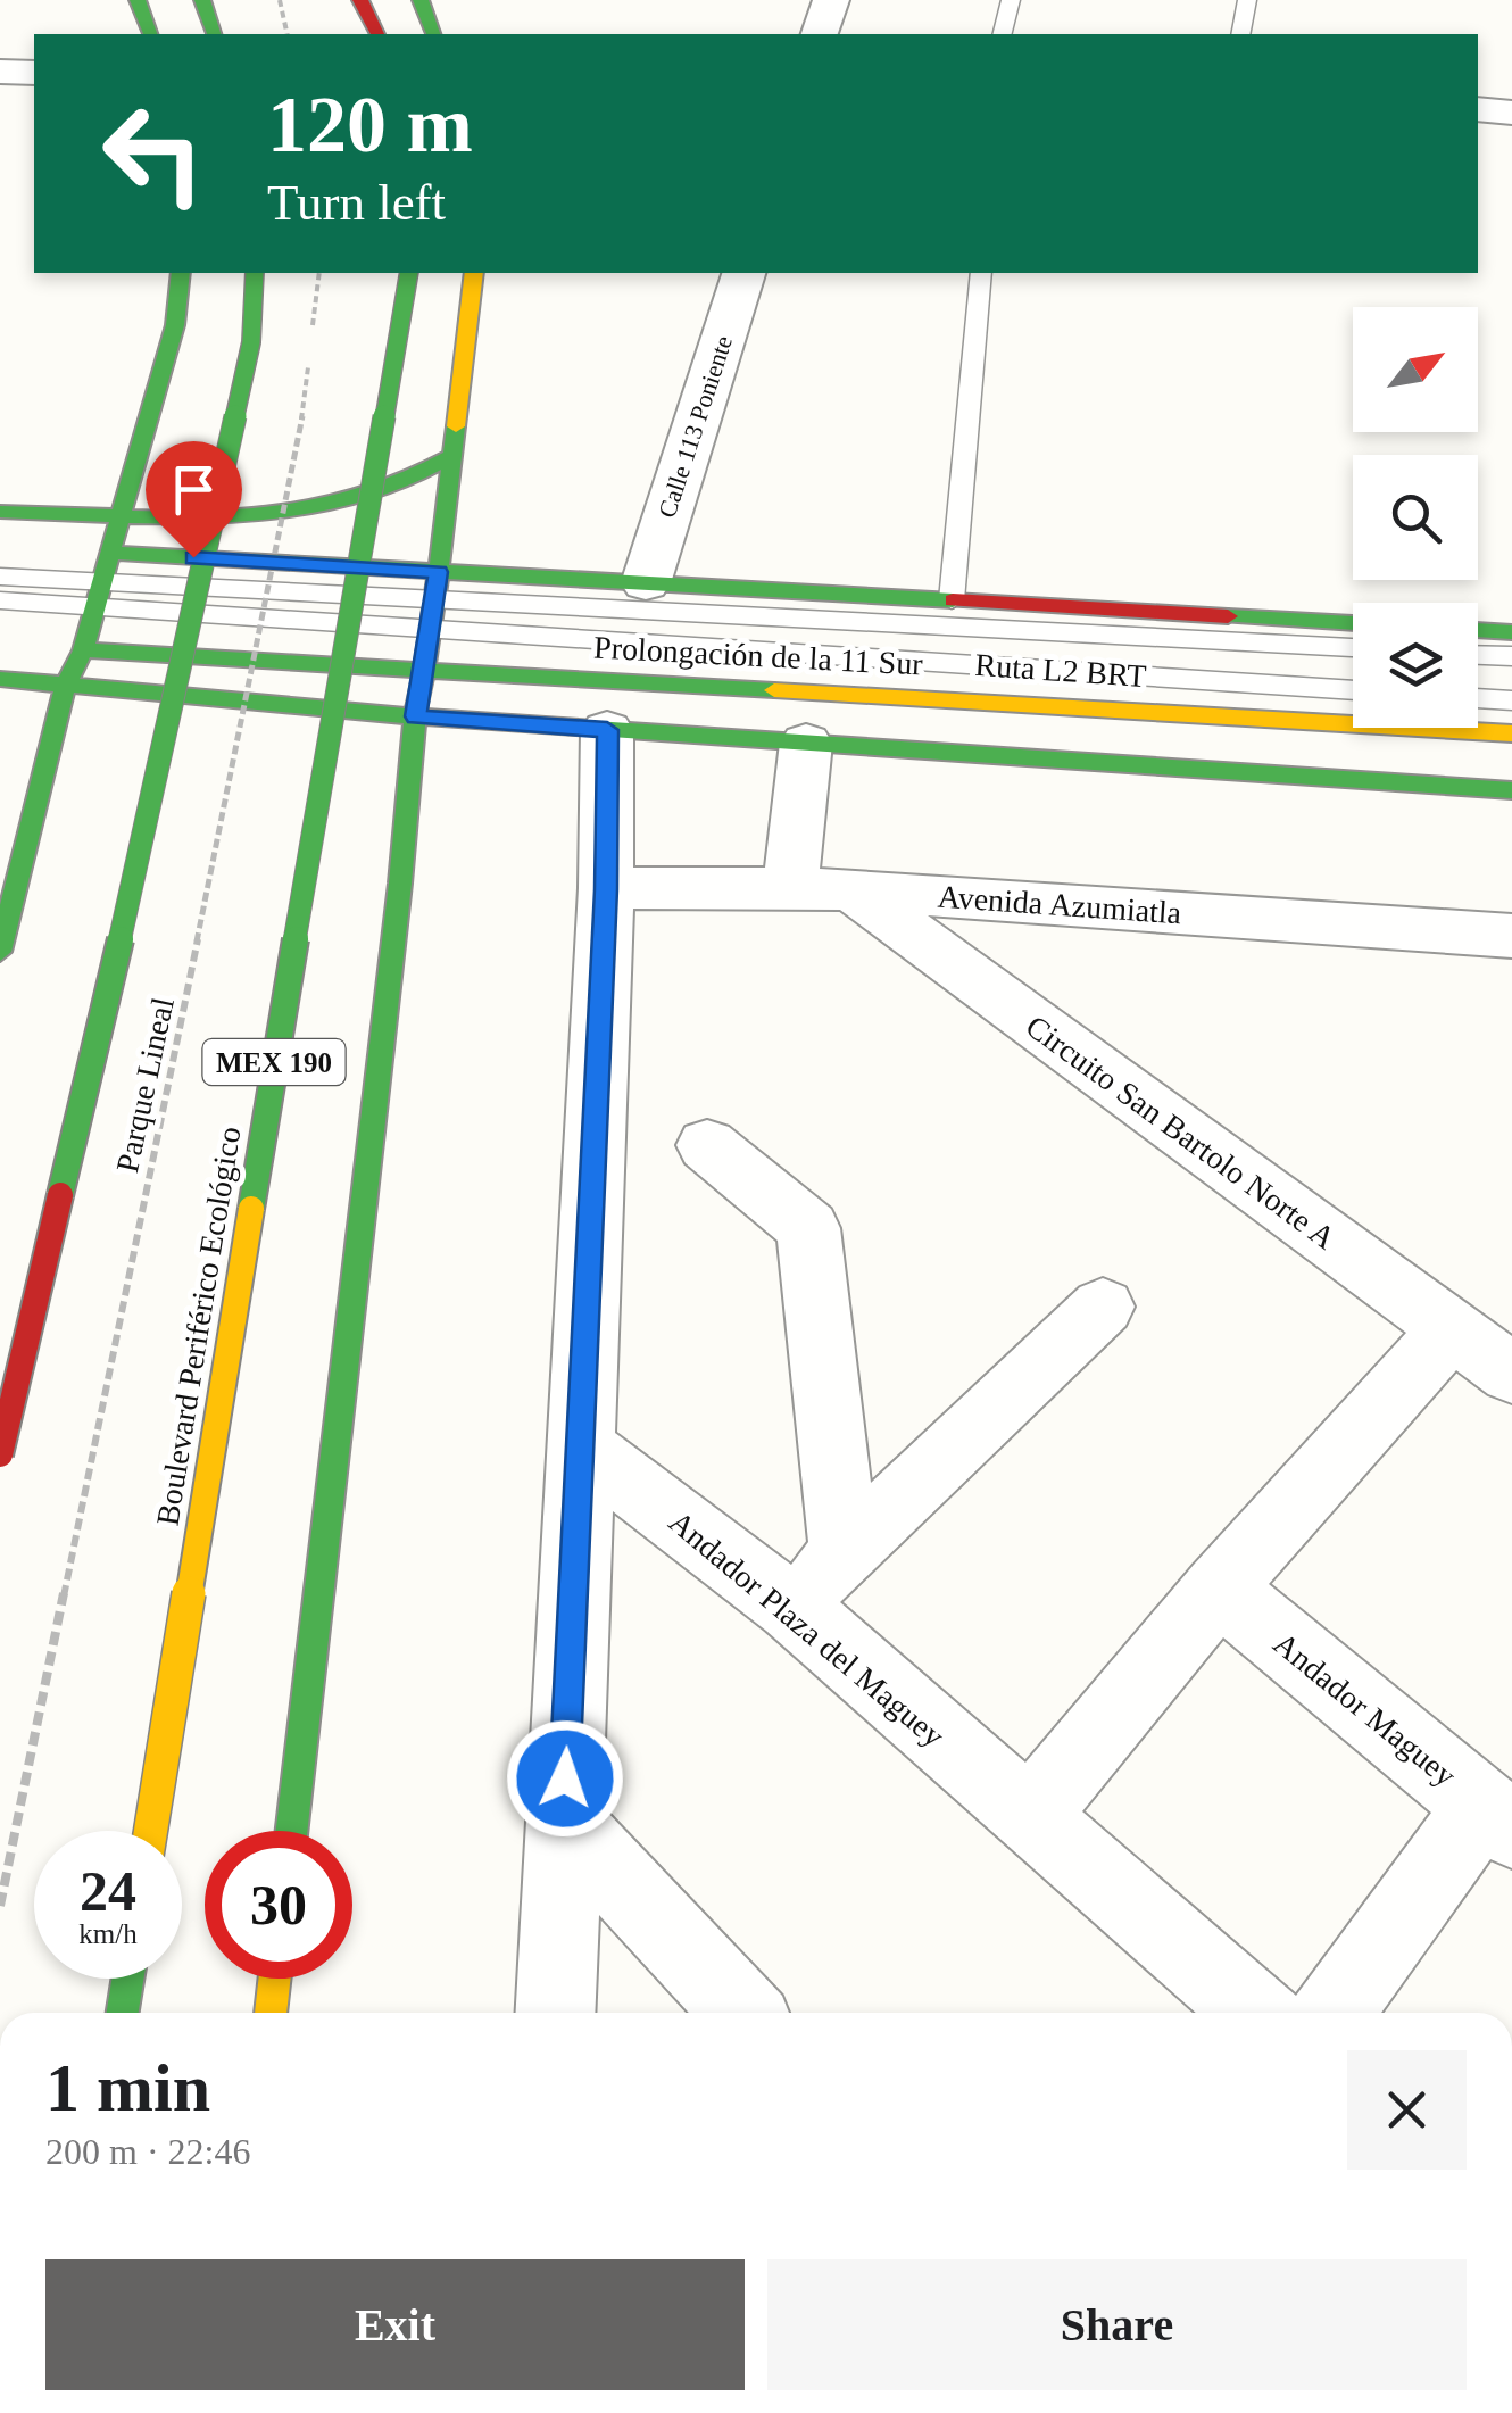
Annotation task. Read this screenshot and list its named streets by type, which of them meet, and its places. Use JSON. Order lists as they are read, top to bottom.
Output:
{
  "streets": {
    "main road": ["Prolongación de la 11 Sur", "MEX 190", "Boulevard Periférico Ecológico"],
    "street": [
      "Calle 113 Poniente",
      "Avenida Azumiatla",
      "Circuito San Bartolo Norte A",
      "Andador Plaza del Maguey",
      "Andador Maguey"
    ],
    "lane": ["Ruta L2 BRT"],
    "path": ["Parque Lineal"]
  },
  "crossings": [
    ["Calle 113 Poniente", "Prolongación de la 11 Sur"],
    ["Avenida Azumiatla", "Circuito San Bartolo Norte A"]
  ],
  "north": "top right",
  "page": {
    "turn": ["120 m", "Turn left"],
    "speed": "24 km/h",
    "limit": "30",
    "heading": ["1 min", "200 m · 22:46"],
    "buttons": ["Exit", "Share"]
  }
}
